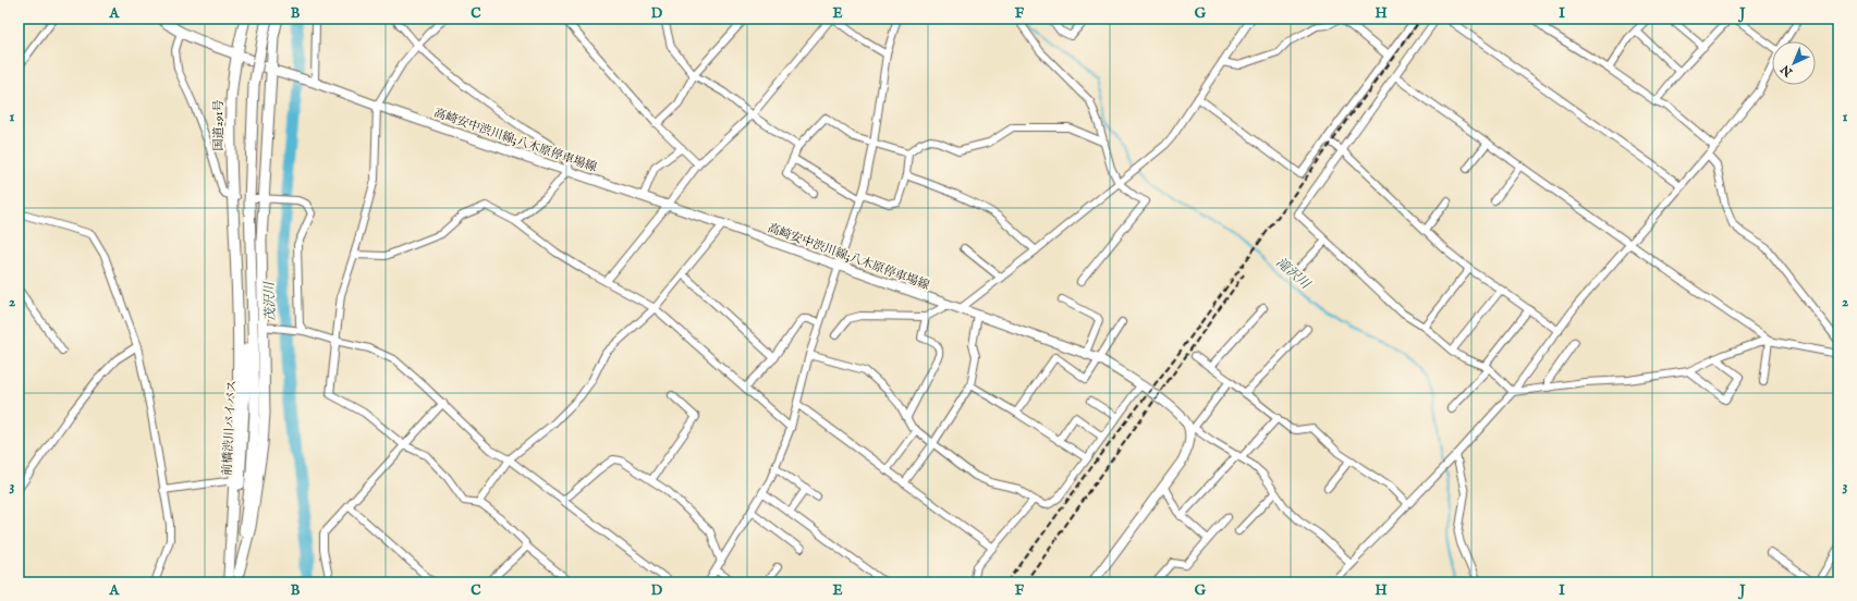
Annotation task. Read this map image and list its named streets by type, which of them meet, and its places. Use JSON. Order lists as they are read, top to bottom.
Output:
{
  "streets": {
    "highway": ["国道291号", "前橋渋川バイパス"],
    "main road": ["高崎安中渋川線;八木原停車場線"]
  },
  "crossings": [
    ["国道291号", "前橋渋川バイパス"]
  ],
  "water": ["滝沢川", "茂沢川"],
  "north": "bottom left",
  "grid": {
    "columns": [
      "A",
      "B",
      "C",
      "D",
      "E",
      "F",
      "G",
      "H",
      "I",
      "J"
    ],
    "rows": ["1", "2", "3"]
  }
}
